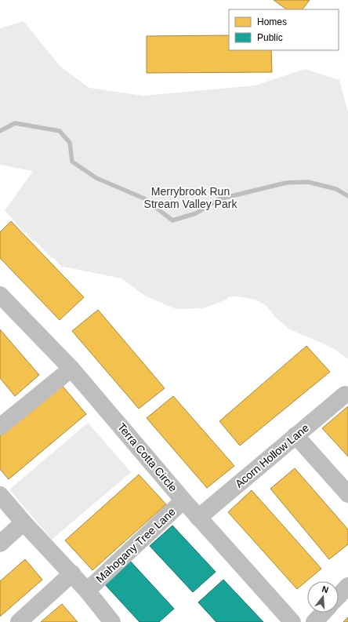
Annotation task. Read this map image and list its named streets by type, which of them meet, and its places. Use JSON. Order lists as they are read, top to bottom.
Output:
{
  "streets": {
    "street": ["Acorn Hollow Lane", "Terra Cotta Circle", "Mahogany Tree Lane"]
  },
  "crossings": [
    ["Acorn Hollow Lane", "Terra Cotta Circle"],
    ["Terra Cotta Circle", "Mahogany Tree Lane"]
  ],
  "parks": ["Merrybrook Run Stream Valley Park"],
  "legend": ["Homes", "Public"],
  "north": "top"
}
